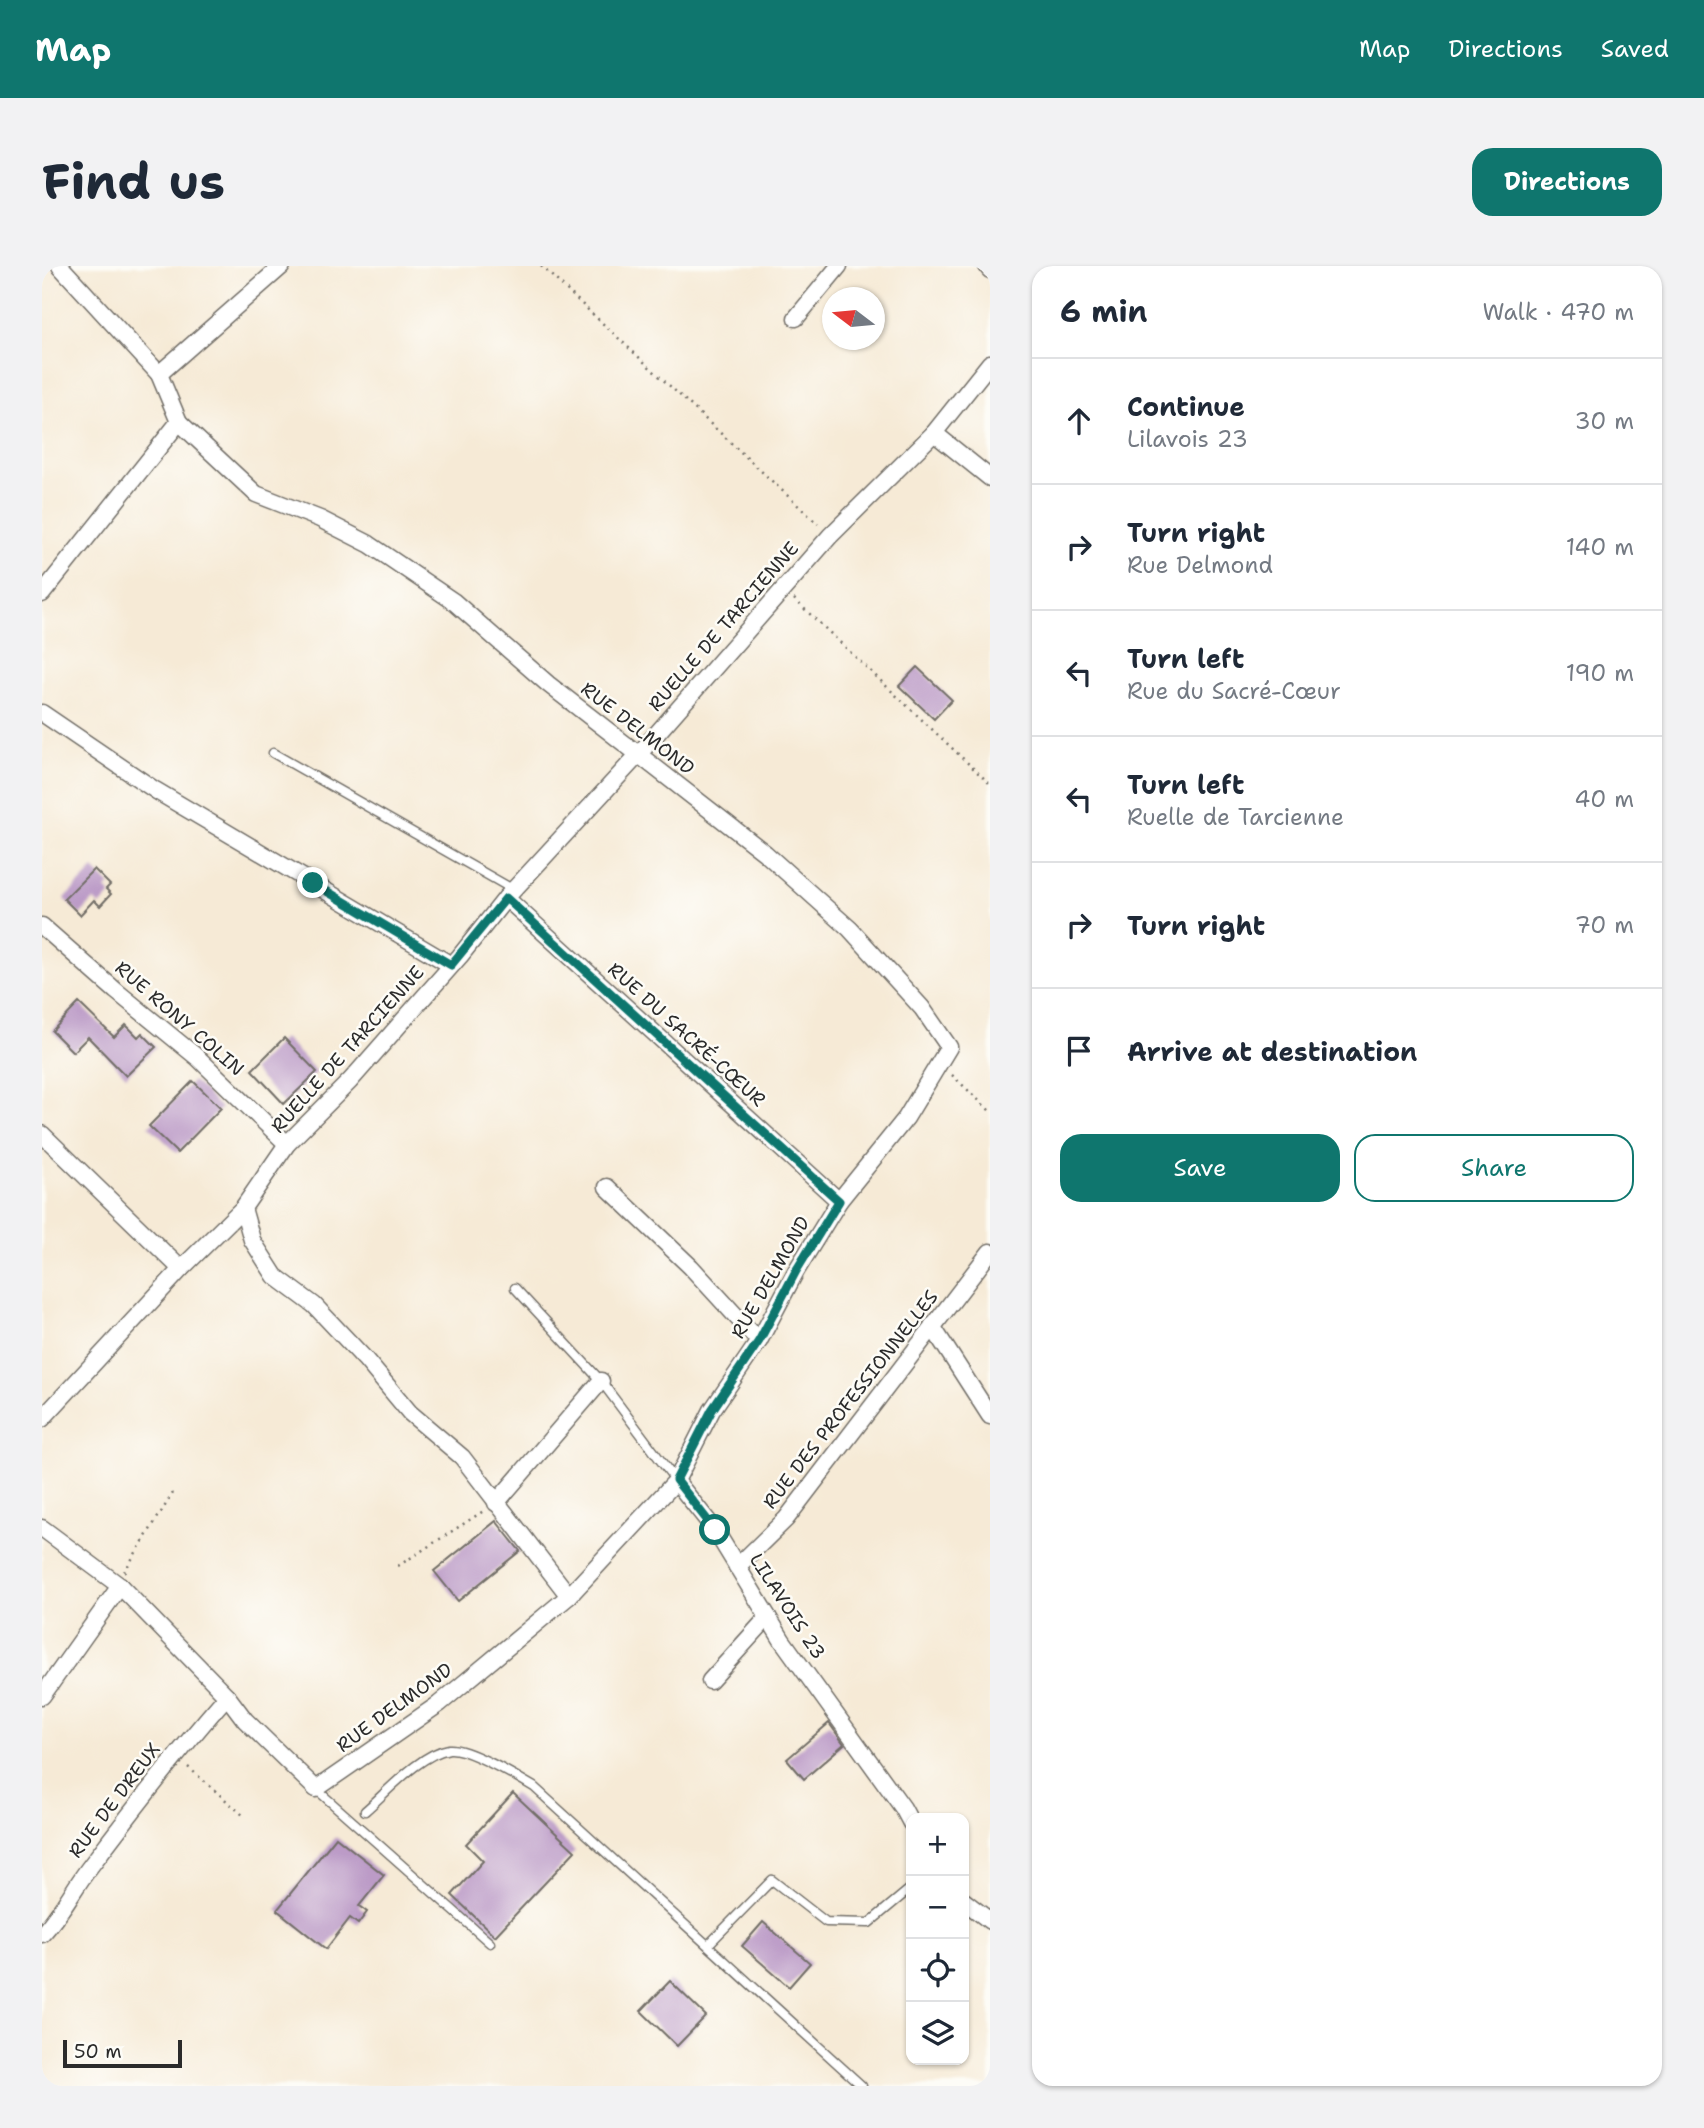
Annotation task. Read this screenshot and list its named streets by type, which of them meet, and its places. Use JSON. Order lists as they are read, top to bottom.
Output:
{
  "streets": {
    "street": [
      "RUELLE DE TARCIENNE",
      "RUE DELMOND",
      "RUE RONY COLIN",
      "RUE DU SACRÉ-CŒUR",
      "RUE DES PROFESSIONNELLES",
      "LILAVOIS 23",
      "RUE DE DREUX"
    ]
  },
  "crossings": [
    ["RUELLE DE TARCIENNE", "RUE DELMOND"],
    ["RUELLE DE TARCIENNE", "RUE RONY COLIN"],
    ["RUELLE DE TARCIENNE", "RUE DU SACRÉ-CŒUR"],
    ["RUE DELMOND", "RUE DU SACRÉ-CŒUR"],
    ["RUE DELMOND", "LILAVOIS 23"],
    ["RUE DES PROFESSIONNELLES", "LILAVOIS 23"]
  ],
  "scale_bar": "50 m",
  "north": "left",
  "page": {
    "header": "Map",
    "nav": ["Map", "Directions", "Saved"],
    "buttons": [
      "Directions",
      ["Save", "Share"]
    ],
    "title": "Find us",
    "heading": ["6 min", "Walk · 470 m"],
    "list": [
      ["Continue", "Lilavois 23", "30 m"],
      ["Turn right", "Rue Delmond", "140 m"],
      ["Turn left", "Rue du Sacré-Cœur", "190 m"],
      ["Turn left", "Ruelle de Tarcienne", "40 m"],
      ["Turn right", "70 m"],
      "Arrive at destination"
    ],
    "map_buttons": ["+", "−"],
    "scale": "50 m"
  }
}
